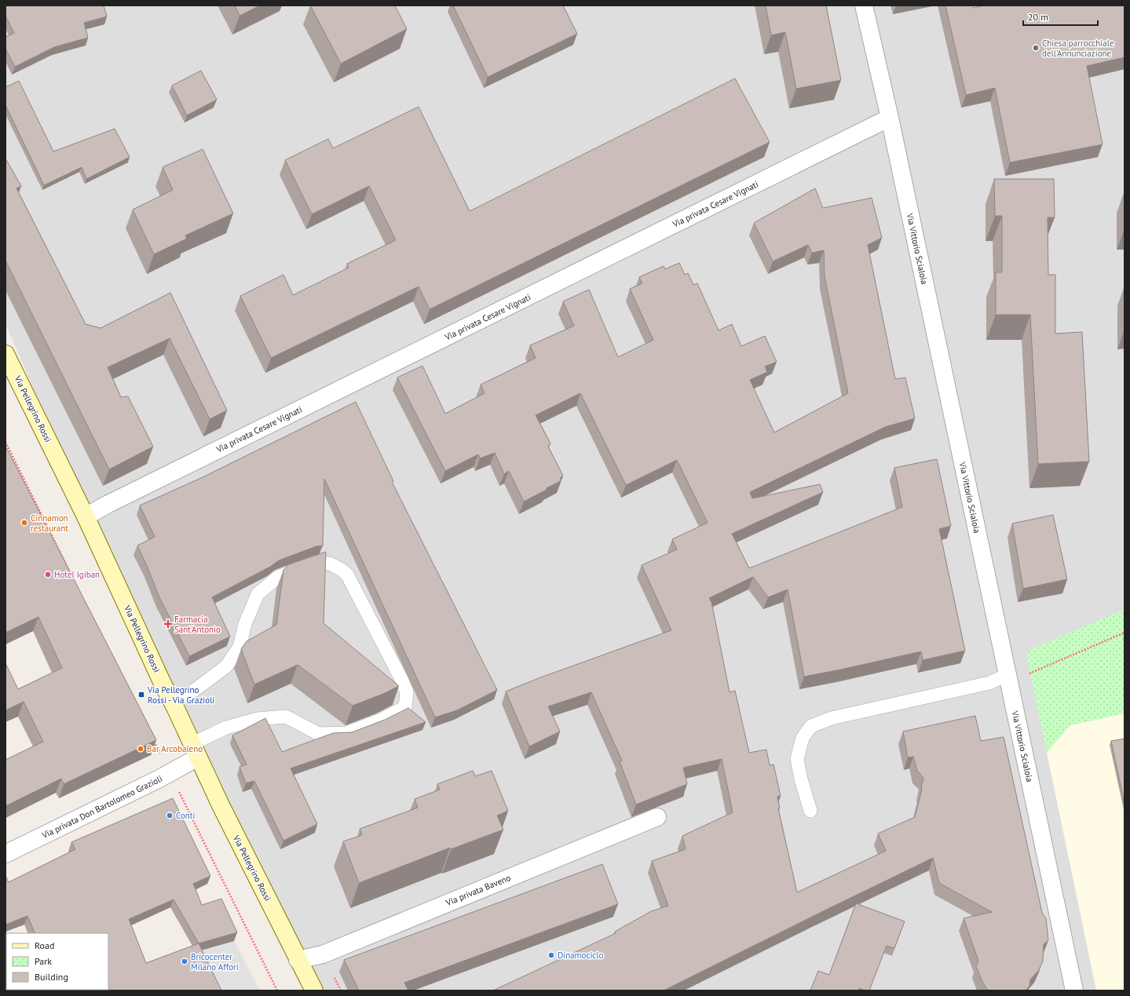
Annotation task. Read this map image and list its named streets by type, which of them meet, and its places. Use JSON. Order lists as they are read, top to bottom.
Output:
{
  "streets": {
    "main road": ["Via Pellegrino Rossi"],
    "street": [
      "Via privata Cesare Vignati",
      "Via Vittorio Scialoia",
      "Via privata Don Bartolomeo Grazioli",
      "Via privata Baveno"
    ]
  },
  "crossings": [
    ["Via privata Cesare Vignati", "Via Vittorio Scialoia"],
    ["Via privata Cesare Vignati", "Via Pellegrino Rossi"],
    ["Via Pellegrino Rossi", "Via privata Don Bartolomeo Grazioli"],
    ["Via Pellegrino Rossi", "Via privata Baveno"]
  ],
  "places": {
    "other": [
      "Chiesa parrocchiale dell'Annunciazione",
      "Cinnamon restaurant",
      "Hotel Igiban",
      "Bar Arcobaleno",
      "Conti",
      "Dinamociclo",
      "Bricocenter Milano Affori"
    ],
    "health": ["Farmacia Sant'Antonio"],
    "transit": ["Via Pellegrino Rossi - Via Grazioli"]
  },
  "legend": ["Road", "Park", "Building"],
  "scale_bar": "20 m"
}
